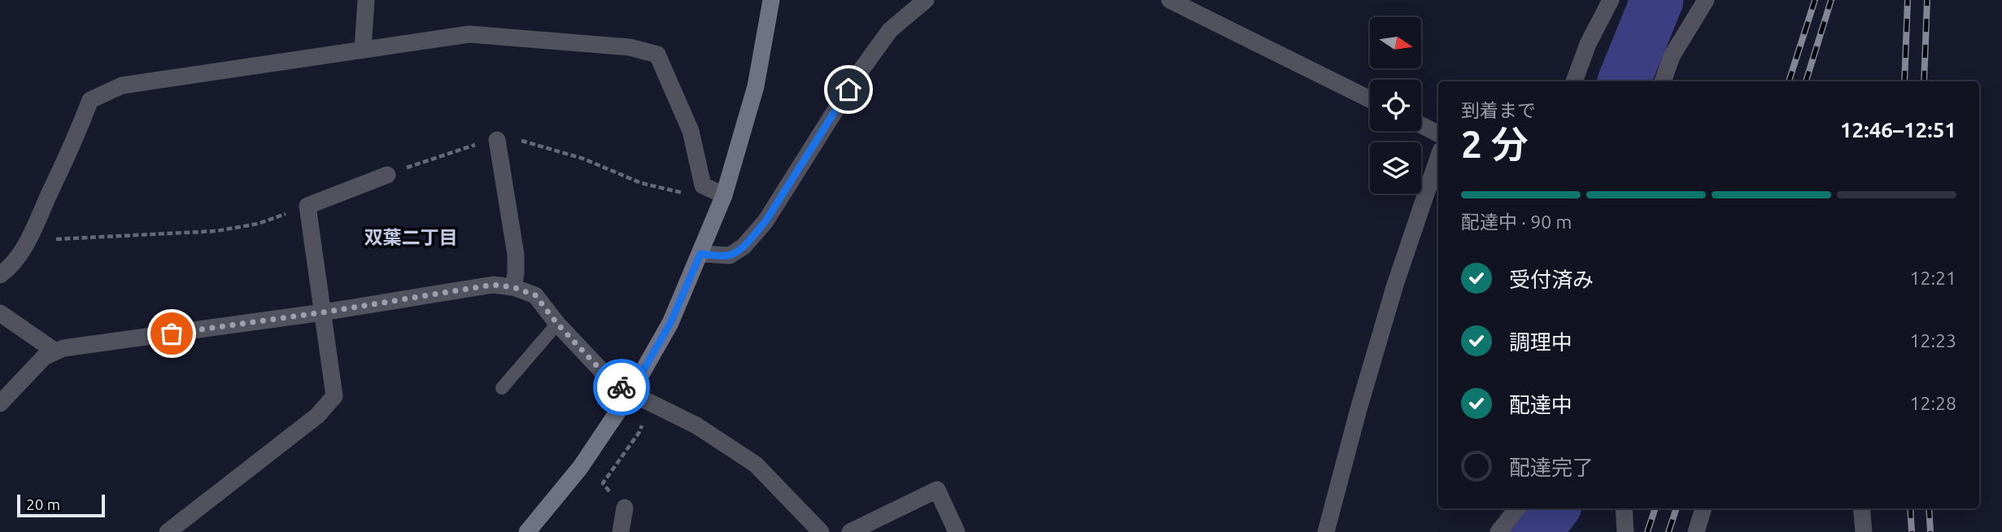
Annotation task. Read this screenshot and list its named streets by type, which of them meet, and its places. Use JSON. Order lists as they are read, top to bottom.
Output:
{
  "districts": ["双葉二丁目"],
  "scale_bar": "20 m",
  "north": "right",
  "page": {
    "heading": ["2 分", "到着まで", "12:46–12:51"],
    "bar": "配達中 · 90 m",
    "list": [
      ["受付済み", "12:21"],
      ["調理中", "12:23"],
      ["配達中", "12:28"],
      "配達完了"
    ],
    "scale": "20 m"
  }
}
